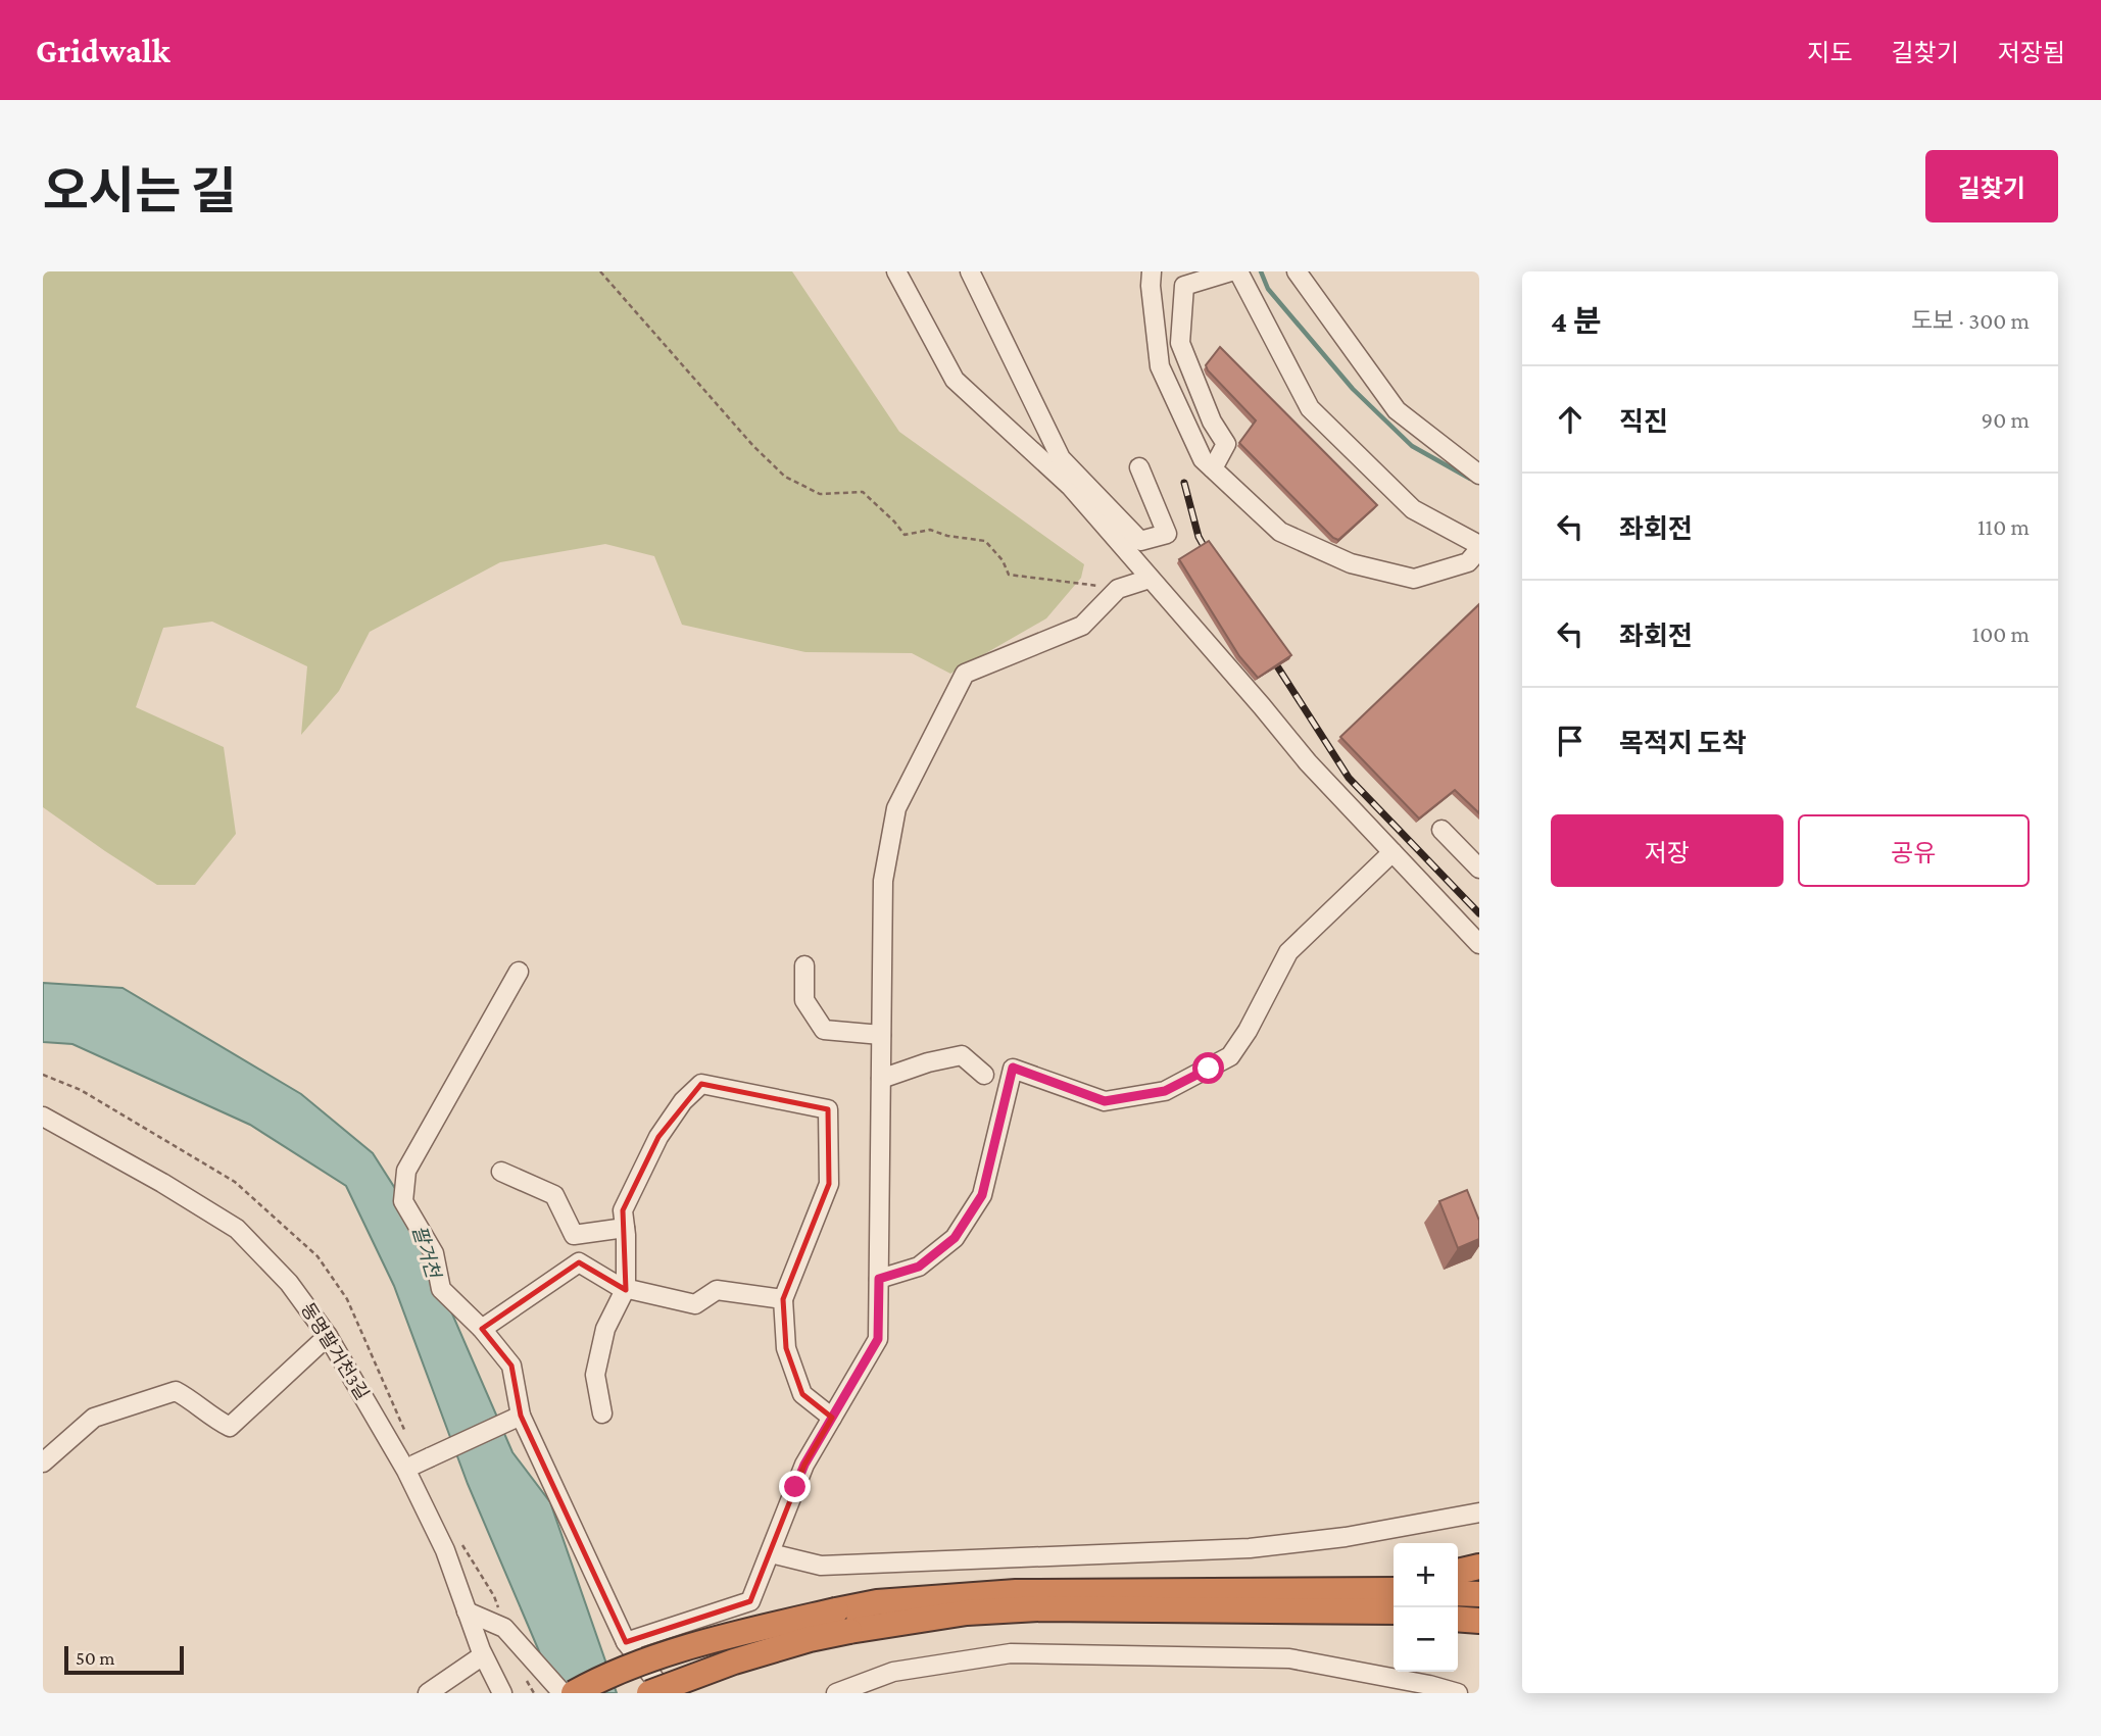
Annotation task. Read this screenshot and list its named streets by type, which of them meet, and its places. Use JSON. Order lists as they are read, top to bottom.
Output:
{
  "streets": {
    "street": ["동명팔거천3길"]
  },
  "water": ["팔거천"],
  "scale_bar": "50 m",
  "page": {
    "header": "Gridwalk",
    "nav": ["지도", "길찾기", "저장됨"],
    "title": "오시는 길",
    "buttons": [
      "길찾기",
      ["저장", "공유"]
    ],
    "heading": ["4 분", "도보 · 300 m"],
    "list": [
      ["직진", "90 m"],
      ["좌회전", "110 m"],
      ["좌회전", "100 m"],
      "목적지 도착"
    ],
    "map_buttons": ["+", "−"],
    "scale": "50 m"
  }
}
